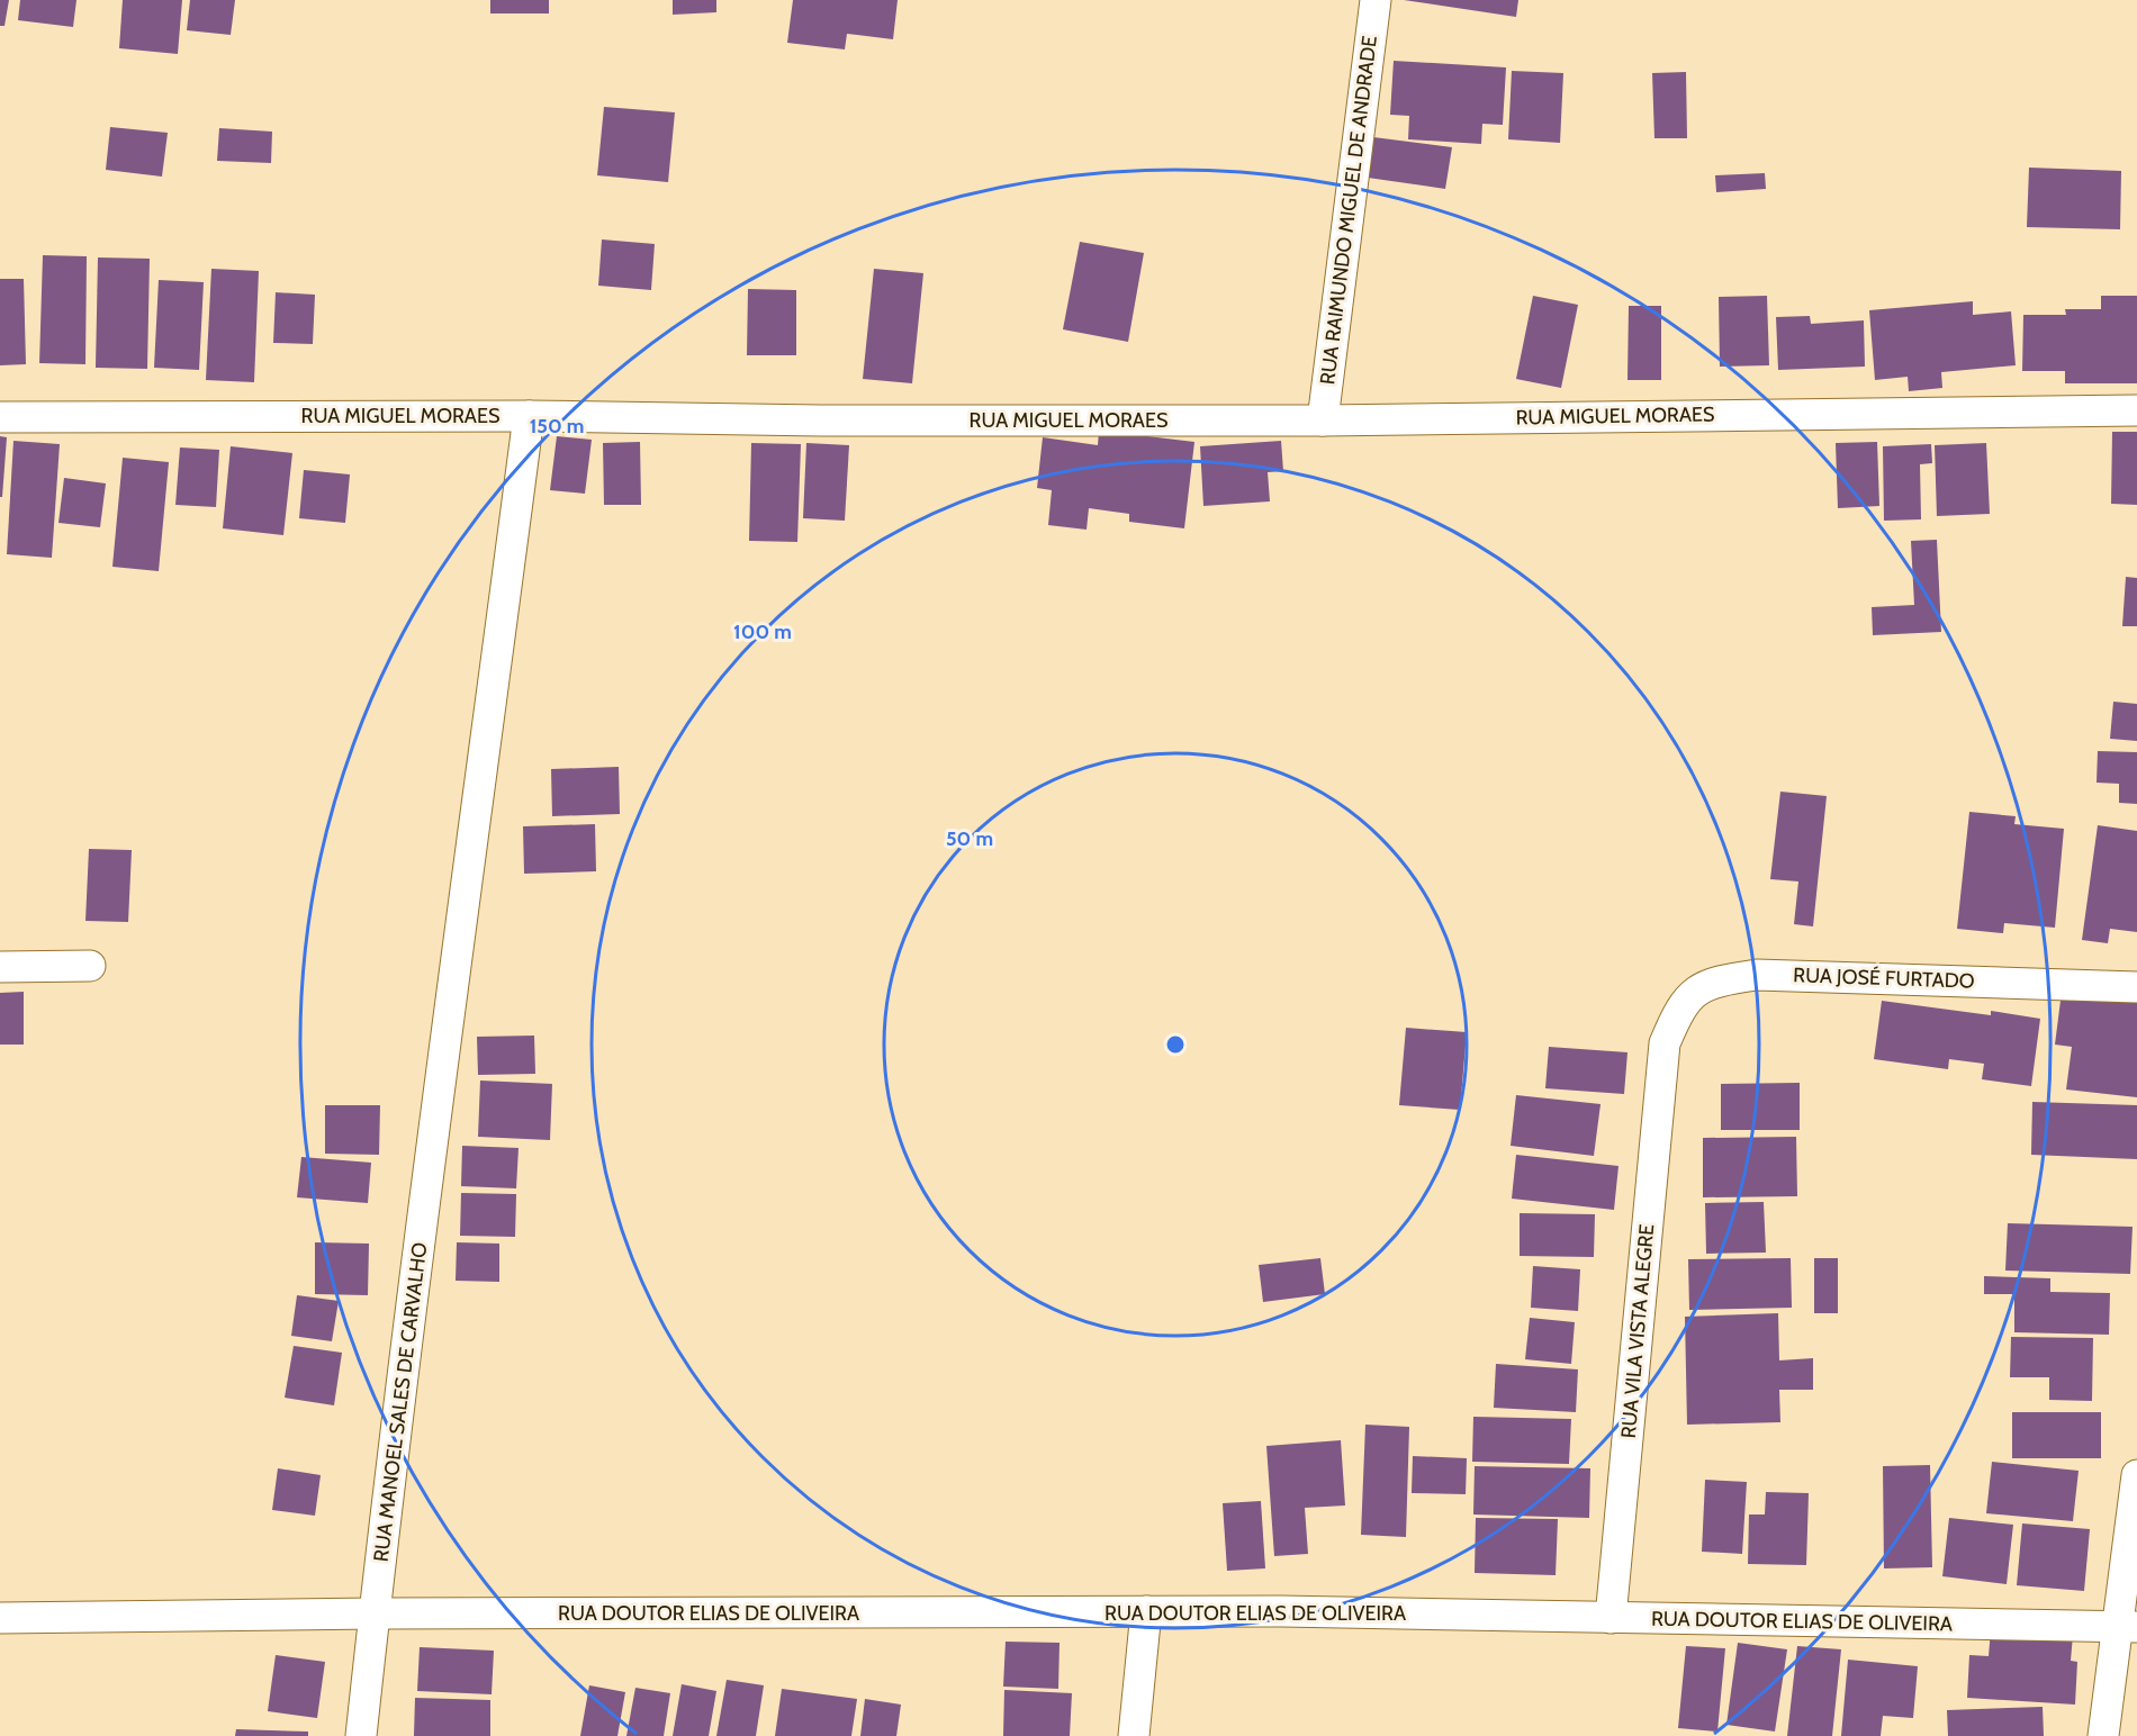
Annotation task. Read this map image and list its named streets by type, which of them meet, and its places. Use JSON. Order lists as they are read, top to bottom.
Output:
{
  "streets": {
    "street": [
      "RUA RAIMUNDO MIGUEL DE ANDRADE",
      "RUA MIGUEL MORAES",
      "RUA JOSÉ FURTADO",
      "RUA VILA VISTA ALEGRE",
      "RUA MANOEL SALES DE CARVALHO",
      "RUA DOUTOR ELIAS DE OLIVEIRA"
    ]
  },
  "crossings": [
    ["RUA RAIMUNDO MIGUEL DE ANDRADE", "RUA MIGUEL MORAES"],
    ["RUA MIGUEL MORAES", "RUA MANOEL SALES DE CARVALHO"],
    ["RUA JOSÉ FURTADO", "RUA VILA VISTA ALEGRE"],
    ["RUA VILA VISTA ALEGRE", "RUA DOUTOR ELIAS DE OLIVEIRA"],
    ["RUA MANOEL SALES DE CARVALHO", "RUA DOUTOR ELIAS DE OLIVEIRA"]
  ],
  "rings": ["150 m", "100 m", "50 m"]
}
